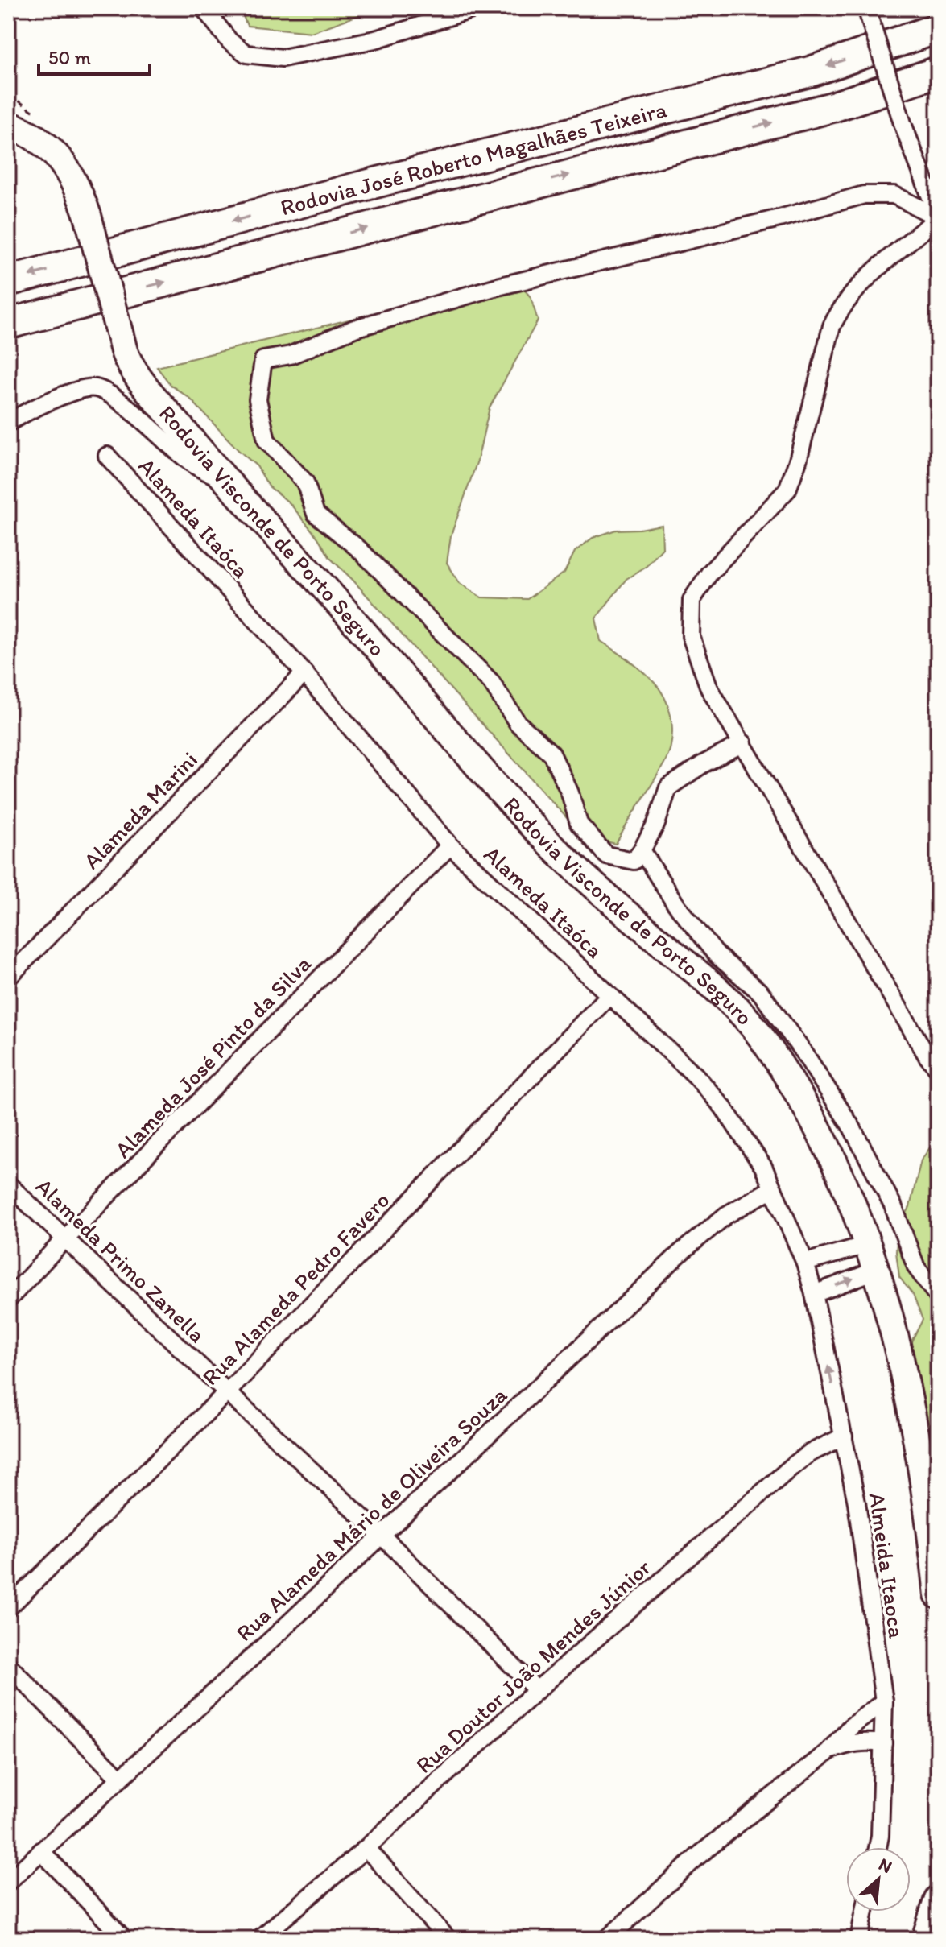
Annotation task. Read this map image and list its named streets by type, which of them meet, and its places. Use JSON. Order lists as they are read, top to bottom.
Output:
{
  "streets": {
    "highway": ["Rodovia José Roberto Magalhães Teixeira"],
    "main road": ["Rodovia Visconde de Porto Seguro"],
    "street": [
      "Alameda Itaóca",
      "Alameda Marini",
      "Alameda José Pinto da Silva",
      "Alameda Primo Zanella",
      "Rua Alameda Pedro Favero",
      "Rua Alameda Mário de Oliveira Souza",
      "Almeida Itaoca",
      "Rua Doutor João Mendes Júnior"
    ]
  },
  "crossings": [
    ["Alameda Itaóca", "Alameda Marini"],
    ["Alameda Itaóca", "Alameda José Pinto da Silva"],
    ["Alameda Itaóca", "Rua Alameda Pedro Favero"],
    ["Alameda Itaóca", "Rua Alameda Mário de Oliveira Souza"],
    ["Alameda Itaóca", "Almeida Itaoca"],
    ["Alameda Itaóca", "Rua Doutor João Mendes Júnior"],
    ["Alameda José Pinto da Silva", "Alameda Primo Zanella"],
    ["Alameda Primo Zanella", "Rua Alameda Pedro Favero"],
    ["Alameda Primo Zanella", "Rua Alameda Mário de Oliveira Souza"],
    ["Alameda Primo Zanella", "Rua Doutor João Mendes Júnior"],
    ["Almeida Itaoca", "Rua Doutor João Mendes Júnior"]
  ],
  "scale_bar": "50 m",
  "north": "top right"
}
